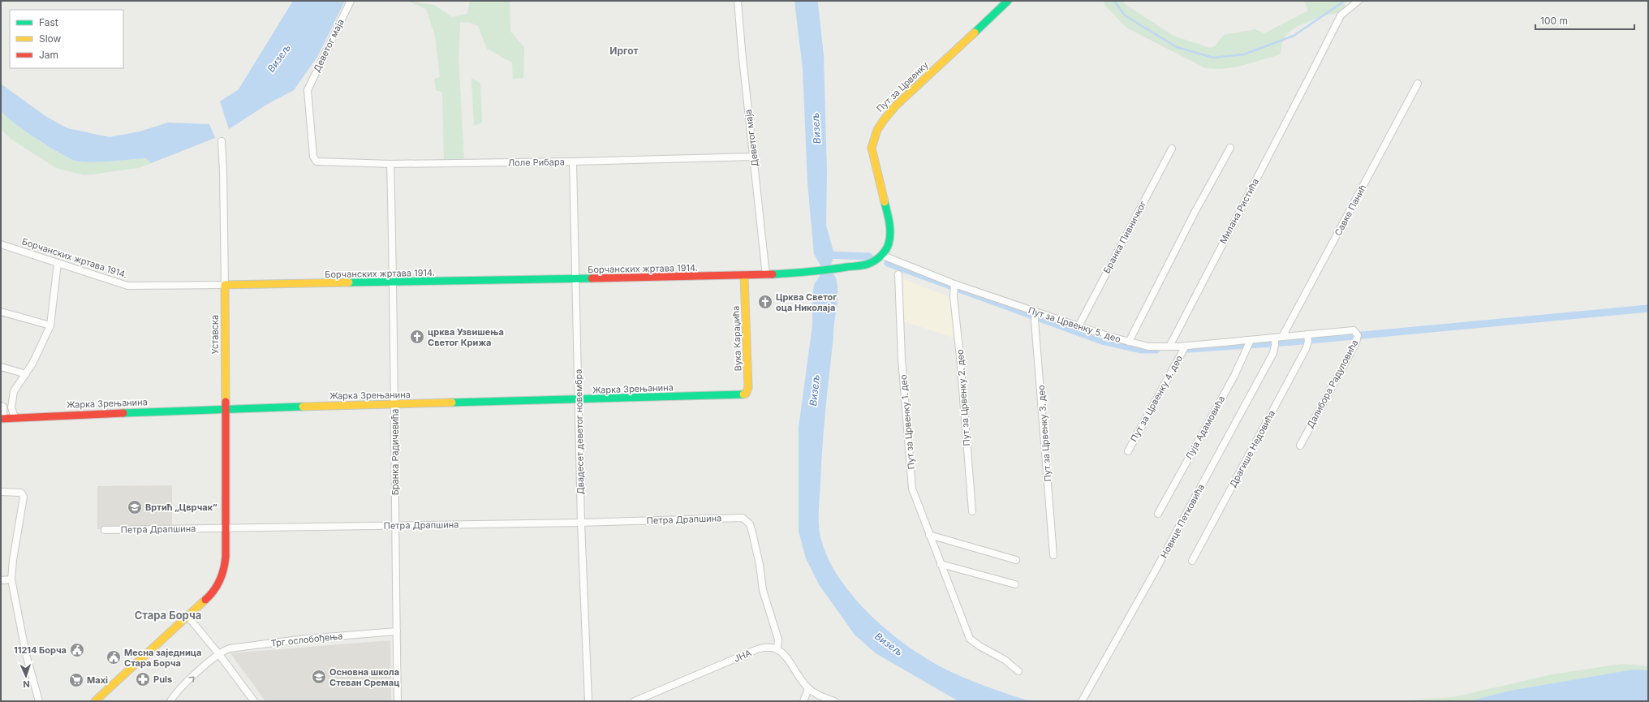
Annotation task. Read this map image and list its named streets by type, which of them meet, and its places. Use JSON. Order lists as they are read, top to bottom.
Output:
{
  "streets": {
    "street": [
      "Деветог маја",
      "Пут за Црвенку",
      "Лоле Рибара",
      "Савке Панић",
      "Милана Ристића",
      "Бранка Пивничког",
      "Борчанских жртава 1914.",
      "Пут за Црвенку 5. део",
      "Уставска",
      "Вука Караџића",
      "Далибора Радуловића",
      "Жарка Зрењанина",
      "Пут за Црвенку 2. део",
      "Пут за Црвенку 4. део",
      "Пут за Црвенку 1. део",
      "Луја Адамовића",
      "Двадесет деветог новембра",
      "Пут за Црвенку 3. део",
      "Драгише Недовића",
      "Бранка Радичевића",
      "Петра Драпшина",
      "Новице Петковића",
      "Трг ослобођења",
      "ЈНА"
    ]
  },
  "crossings": [
    ["Деветог маја", "Лоле Рибара"],
    ["Деветог маја", "Борчанских жртава 1914."],
    ["Пут за Црвенку", "Борчанских жртава 1914."],
    ["Пут за Црвенку", "Пут за Црвенку 5. део"],
    ["Лоле Рибара", "Двадесет деветог новембра"],
    ["Лоле Рибара", "Бранка Радичевића"],
    ["Савке Панић", "Пут за Црвенку 5. део"],
    ["Милана Ристића", "Пут за Црвенку 5. део"],
    ["Бранка Пивничког", "Пут за Црвенку 5. део"],
    ["Борчанских жртава 1914.", "Пут за Црвенку 5. део"],
    ["Борчанских жртава 1914.", "Уставска"],
    ["Борчанских жртава 1914.", "Вука Караџића"],
    ["Борчанских жртава 1914.", "Двадесет деветог новембра"],
    ["Борчанских жртава 1914.", "Бранка Радичевића"],
    ["Пут за Црвенку 5. део", "Далибора Радуловића"],
    ["Пут за Црвенку 5. део", "Пут за Црвенку 2. део"],
    ["Пут за Црвенку 5. део", "Пут за Црвенку 4. део"],
    ["Пут за Црвенку 5. део", "Луја Адамовића"],
    ["Пут за Црвенку 5. део", "Пут за Црвенку 3. део"],
    ["Пут за Црвенку 5. део", "Драгише Недовића"],
    ["Пут за Црвенку 5. део", "Новице Петковића"],
    ["Уставска", "Жарка Зрењанина"],
    ["Уставска", "Петра Драпшина"],
    ["Вука Караџића", "Жарка Зрењанина"],
    ["Далибора Радуловића", "Драгише Недовића"],
    ["Жарка Зрењанина", "Двадесет деветог новембра"],
    ["Жарка Зрењанина", "Бранка Радичевића"],
    ["Двадесет деветог новембра", "Петра Драпшина"],
    ["Бранка Радичевића", "Петра Драпшина"],
    ["Бранка Радичевића", "Трг ослобођења"],
    ["Петра Драпшина", "ЈНА"]
  ],
  "districts": ["Иргот", "Стара Борча"],
  "water": ["Визељ"],
  "places": {
    "church": ["Црква Светог оца Николаја", "црква Узвишења Светог Крижа"],
    "school or university": ["Вртић „Цврчак”", "Основна школа Стеван Сремац"],
    "public building": ["11214 Борча", "Месна заједница Стара Борча"],
    "pharmacy": ["Puls"],
    "supermarket": ["Maxi"]
  },
  "legend": ["Fast", "Slow", "Jam"],
  "scale_bar": "100 m",
  "north": "bottom"
}
